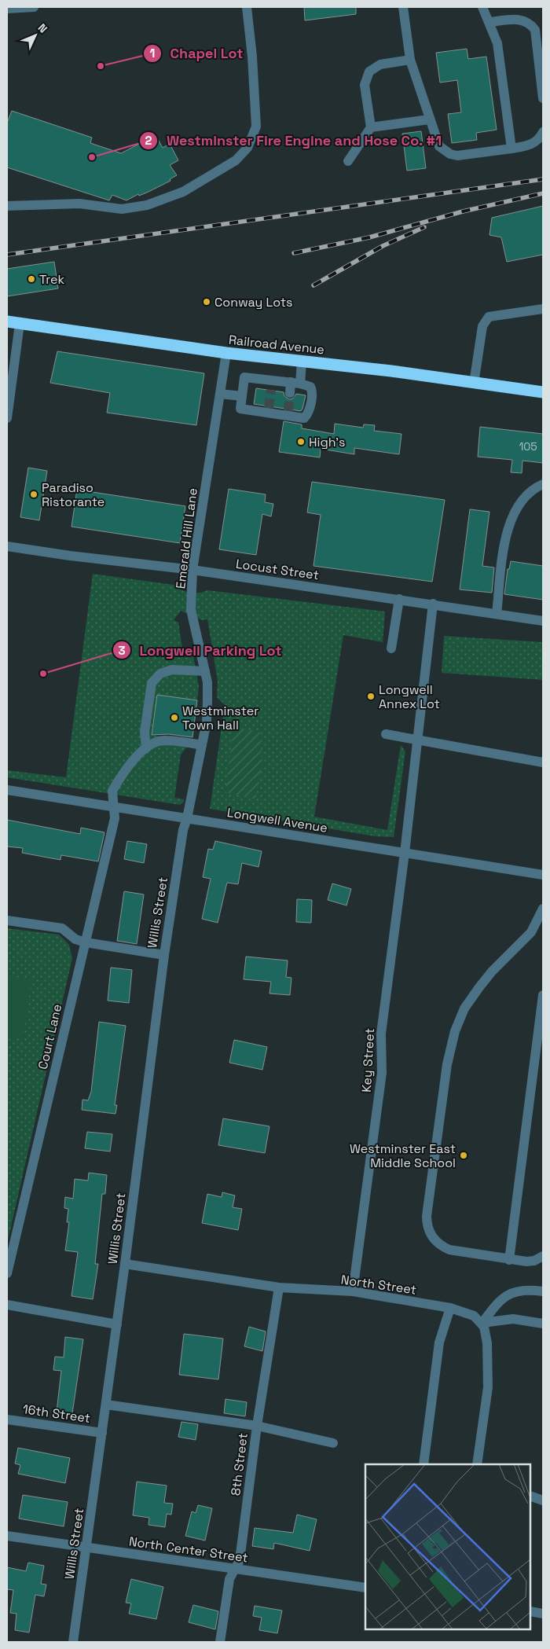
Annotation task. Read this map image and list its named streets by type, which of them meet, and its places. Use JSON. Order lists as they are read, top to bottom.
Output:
{
  "streets": {
    "highway": ["Railroad Avenue"],
    "street": [
      "Emerald Hill Lane",
      "Locust Street",
      "Longwell Avenue",
      "Willis Street",
      "Court Lane",
      "Key Street",
      "North Street",
      "16th Street",
      "8th Street",
      "North Center Street"
    ]
  },
  "crossings": [
    ["Railroad Avenue", "Emerald Hill Lane"],
    ["Emerald Hill Lane", "Locust Street"],
    ["Emerald Hill Lane", "Longwell Avenue"],
    ["Emerald Hill Lane", "Willis Street"],
    ["Locust Street", "Key Street"],
    ["Longwell Avenue", "Willis Street"],
    ["Longwell Avenue", "Court Lane"],
    ["Longwell Avenue", "Key Street"],
    ["Willis Street", "North Street"],
    ["Willis Street", "16th Street"],
    ["Willis Street", "North Center Street"],
    ["Key Street", "North Street"],
    ["North Street", "8th Street"],
    ["8th Street", "North Center Street"]
  ],
  "places": [
    "Chapel Lot",
    "Westminster Fire Engine and Hose Co. #1",
    "Trek",
    "Conway Lots",
    "High’s",
    "Paradiso Ristorante",
    "Longwell Parking Lot",
    "Longwell Annex Lot",
    "Westminster Town Hall",
    "Westminster East Middle School"
  ],
  "house_numbers": ["105"],
  "north": "top right"
}
